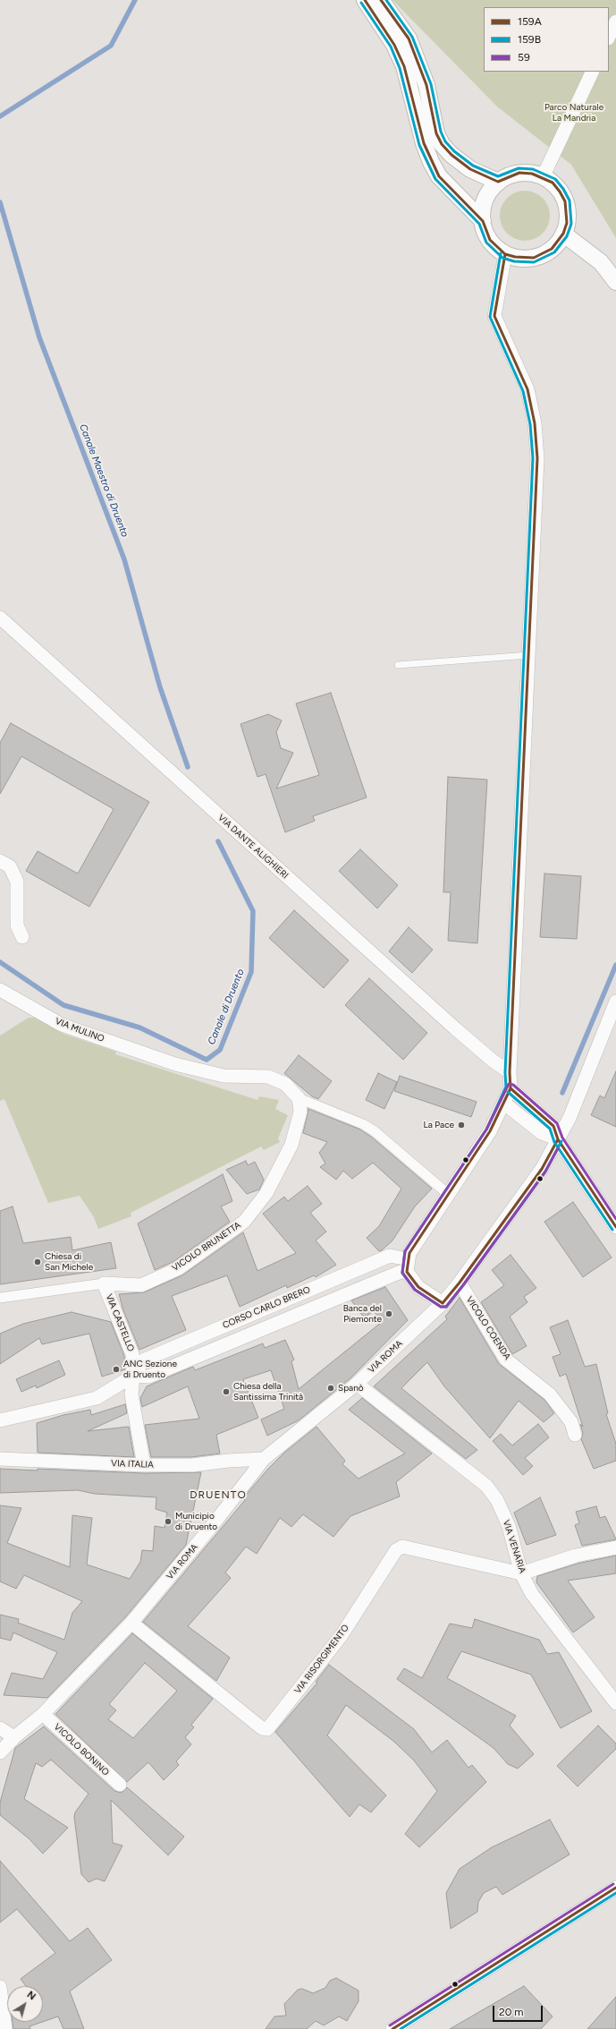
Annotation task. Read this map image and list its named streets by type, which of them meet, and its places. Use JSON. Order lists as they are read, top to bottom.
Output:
{
  "streets": {
    "street": [
      "VIA DANTE ALIGHIERI",
      "VIA MULINO",
      "VICOLO BRUNETTA",
      "CORSO CARLO BRERO",
      "VIA CASTELLO",
      "VICOLO COENDA",
      "VIA ROMA",
      "VIA ITALIA",
      "VIA VENARIA",
      "VIA RISORGIMENTO",
      "VICOLO BONINO"
    ]
  },
  "crossings": [
    ["VIA MULINO", "VICOLO BRUNETTA"],
    ["VICOLO BRUNETTA", "VIA CASTELLO"],
    ["CORSO CARLO BRERO", "VIA CASTELLO"],
    ["VIA CASTELLO", "VIA ITALIA"],
    ["VICOLO COENDA", "VIA ROMA"],
    ["VIA ROMA", "VIA ITALIA"],
    ["VIA ROMA", "VIA VENARIA"],
    ["VIA ROMA", "VIA RISORGIMENTO"],
    ["VIA ROMA", "VICOLO BONINO"],
    ["VIA VENARIA", "VIA RISORGIMENTO"]
  ],
  "districts": ["DRUENTO"],
  "water": ["Canale Maestro di Druento", "Canale di Druento"],
  "parks": ["Parco Naturale La Mandria"],
  "places": [
    "La Pace",
    "Chiesa di San Michele",
    "Banca del Piemonte",
    "ANC Sezione di Druento",
    "Spanò",
    "Chiesa della Santissima Trinità",
    "Municipio di Druento"
  ],
  "lines": ["transit line 159A", "transit line 159B", "transit line 59"],
  "legend": ["159A", "159B", "59"],
  "scale_bar": "20 m",
  "north": "top right"
}
